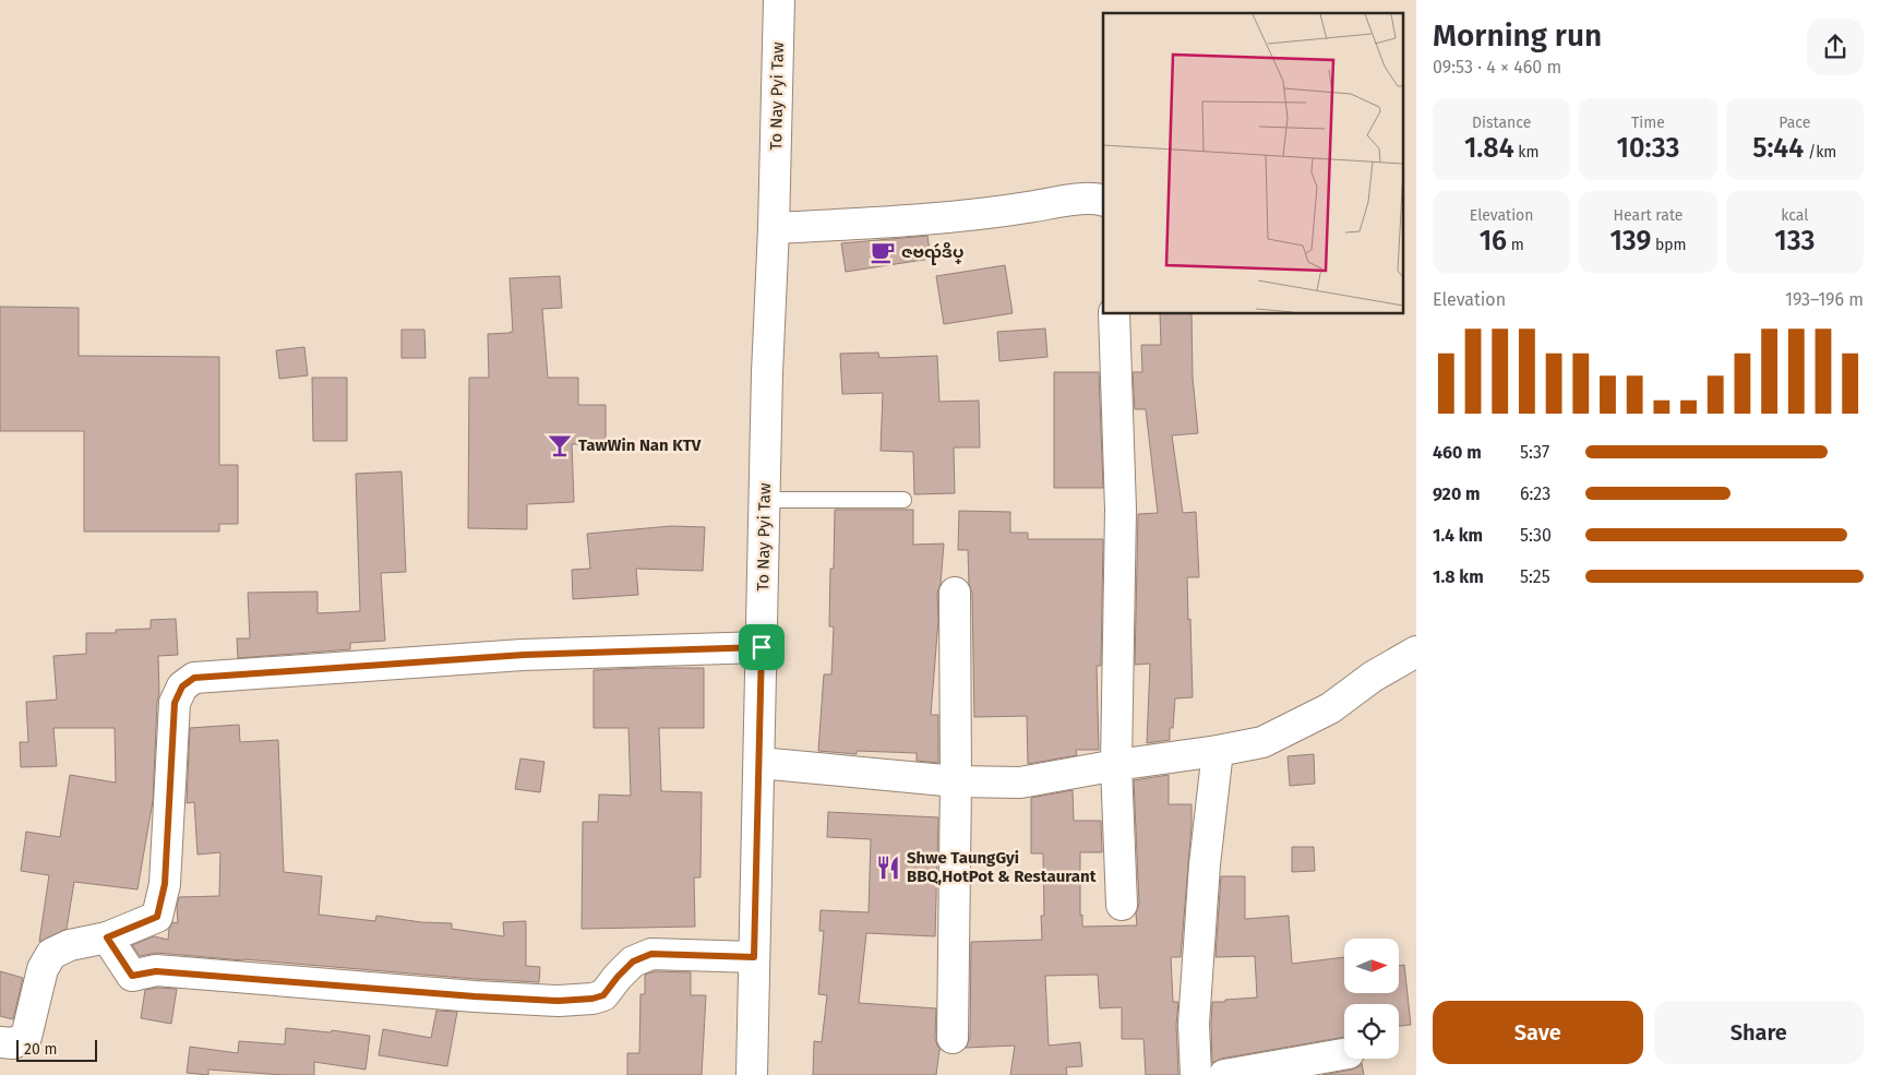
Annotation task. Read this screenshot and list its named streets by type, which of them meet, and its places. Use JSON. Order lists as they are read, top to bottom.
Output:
{
  "streets": {
    "street": ["To Nay Pyi Taw"]
  },
  "places": {
    "cafe": ["ဇဗၺဴဒိပ္"],
    "bar": ["TawWin Nan KTV"],
    "restaurant": ["Shwe TaungGyi BBQ,HotPot & Restaurant"]
  },
  "scale_bar": "20 m",
  "north": "right",
  "page": {
    "heading": ["Morning run", "09:53 · 4 × 460 m"],
    "stats": [
      ["Distance", "1.84 km"],
      ["Time", "10:33"],
      ["Pace", "5:44 /km"],
      ["Elevation", "16 m"],
      ["Heart rate", "139 bpm"],
      ["kcal", "133"]
    ],
    "chart": ["Elevation", "193–196 m"],
    "list": [
      {
        "name": "460 m",
        "note": "5:37"
      },
      {
        "name": "920 m",
        "note": "6:23"
      },
      {
        "name": "1.4 km",
        "note": "5:30"
      },
      {
        "name": "1.8 km",
        "note": "5:25"
      }
    ],
    "buttons": ["Save", "Share"],
    "scale": "20 m"
  }
}
